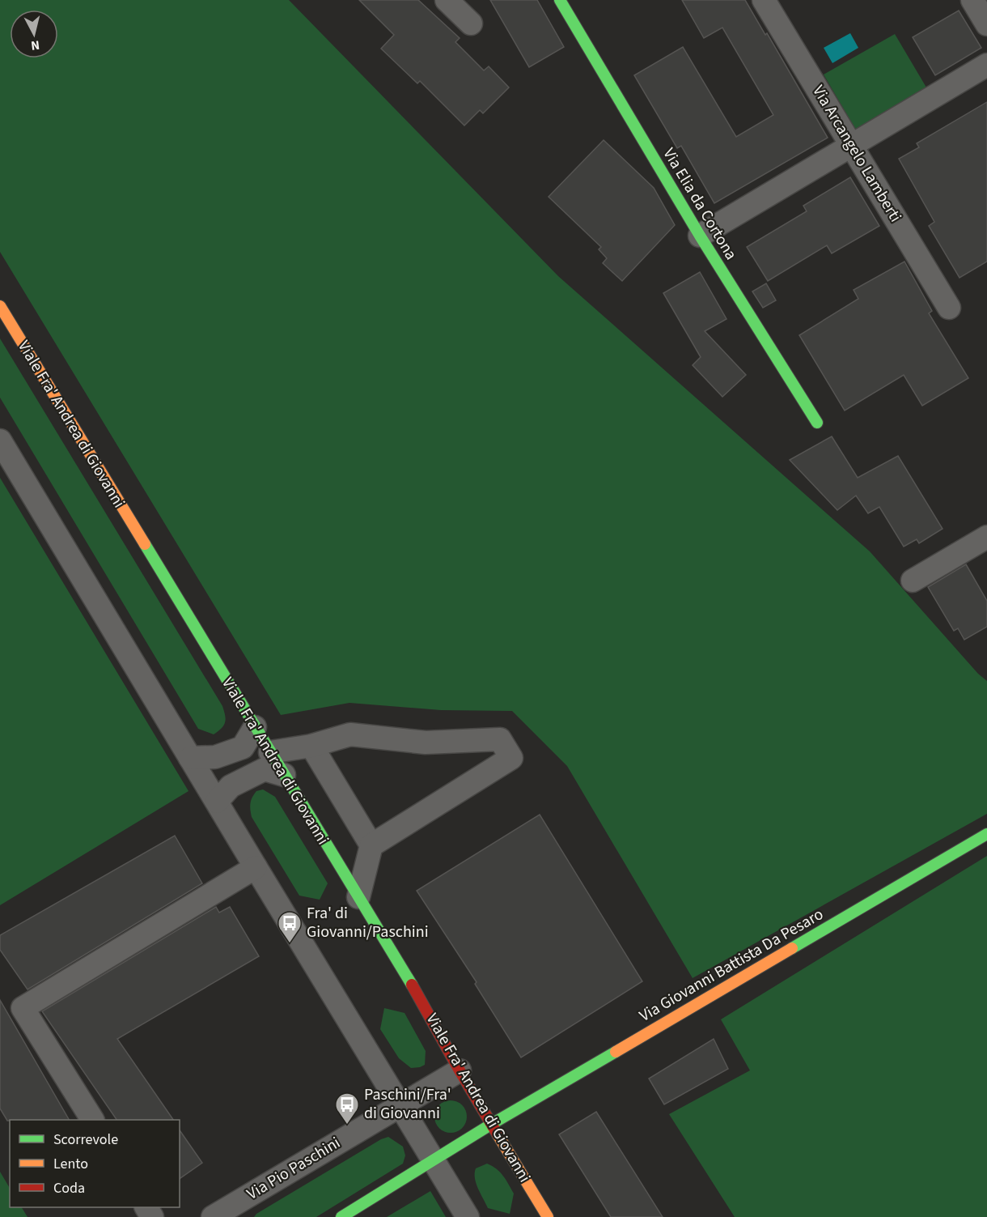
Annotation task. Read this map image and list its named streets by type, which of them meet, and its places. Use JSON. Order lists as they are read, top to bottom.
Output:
{
  "streets": {
    "street": [
      "Via Arcangelo Lamberti",
      "Via Elia da Cortona",
      "Viale Fra' Andrea di Giovanni",
      "Via Giovanni Battista Da Pesaro",
      "Via Pio Paschini"
    ]
  },
  "crossings": [
    ["Viale Fra' Andrea di Giovanni", "Via Giovanni Battista Da Pesaro"],
    ["Viale Fra' Andrea di Giovanni", "Via Pio Paschini"]
  ],
  "places": {
    "bus stop": ["Fra' di Giovanni/Paschini", "Paschini/Fra' di Giovanni"]
  },
  "legend": ["Scorrevole", "Lento", "Coda"],
  "north": "bottom"
}
